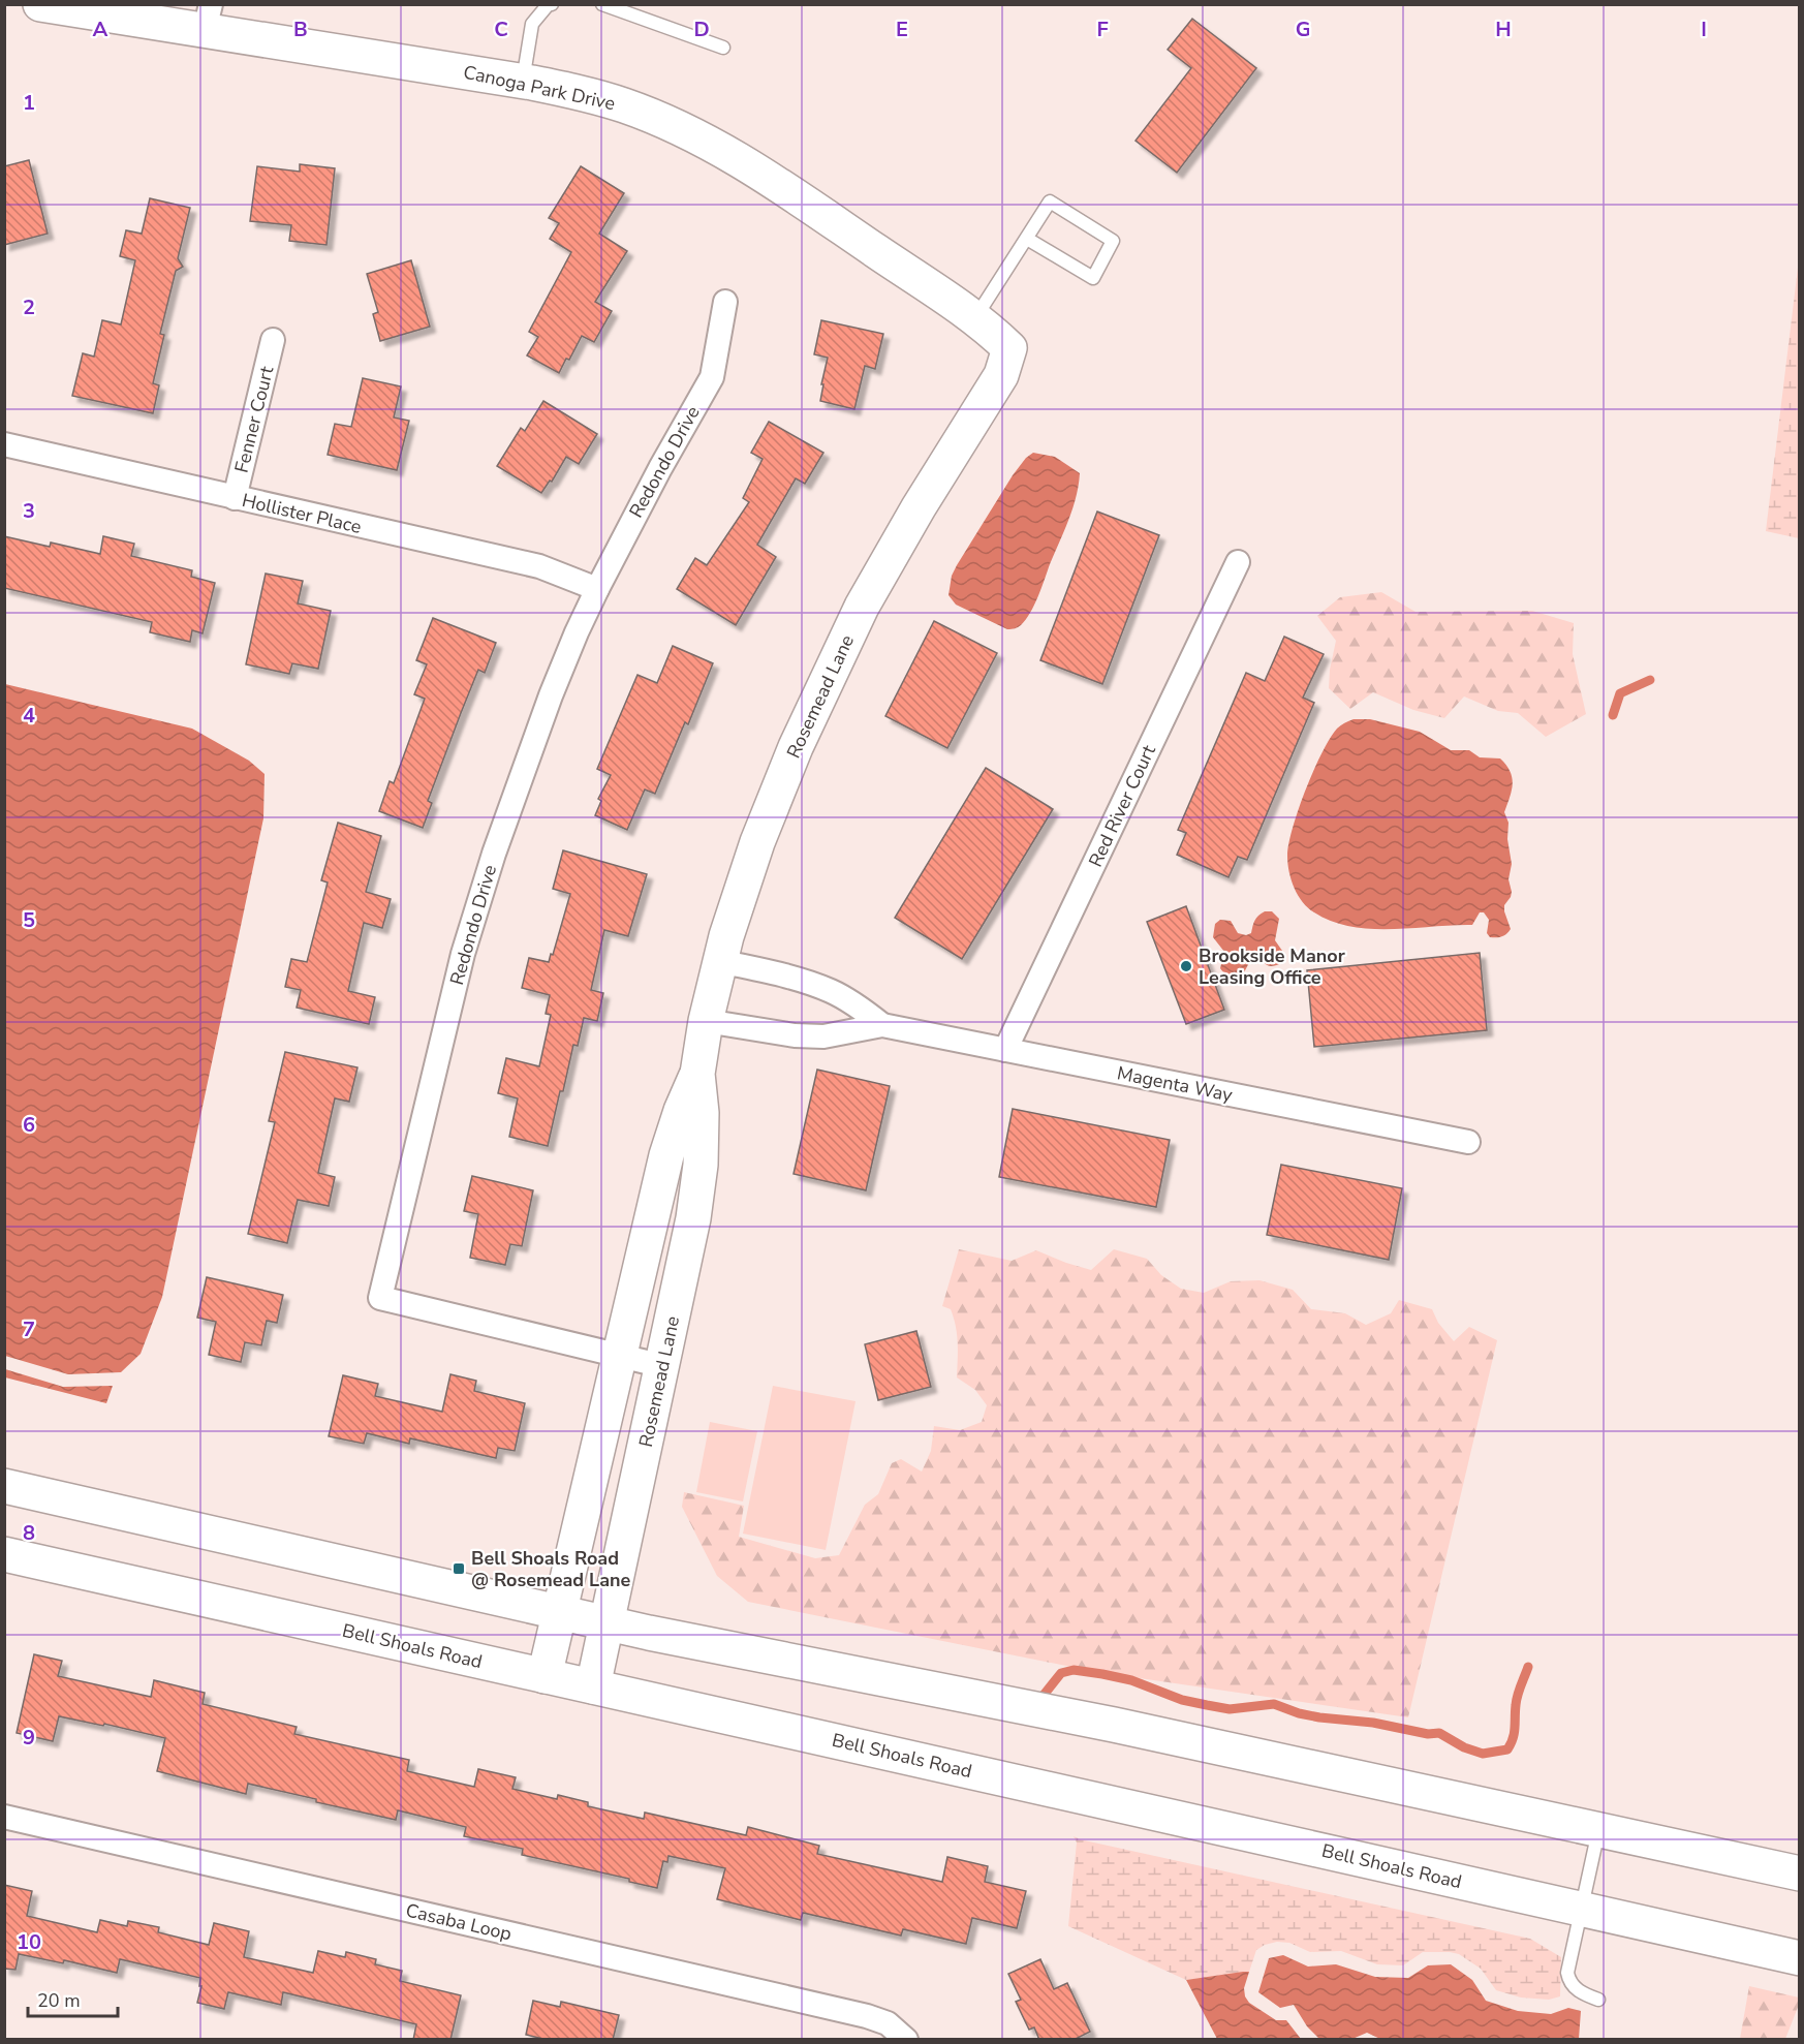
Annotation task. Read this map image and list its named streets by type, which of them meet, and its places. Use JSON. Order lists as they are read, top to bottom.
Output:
{
  "streets": {
    "main road": ["Canoga Park Drive", "Rosemead Lane", "Bell Shoals Road"],
    "street": [
      "Fenner Court",
      "Redondo Drive",
      "Hollister Place",
      "Red River Court",
      "Magenta Way",
      "Casaba Loop"
    ]
  },
  "crossings": [
    ["Canoga Park Drive", "Rosemead Lane"],
    ["Fenner Court", "Hollister Place"],
    ["Redondo Drive", "Hollister Place"],
    ["Redondo Drive", "Rosemead Lane"],
    ["Rosemead Lane", "Magenta Way"],
    ["Rosemead Lane", "Bell Shoals Road"],
    ["Red River Court", "Magenta Way"]
  ],
  "places": {
    "other": ["Brookside Manor Leasing Office"],
    "transit": ["Bell Shoals Road @ Rosemead Lane"]
  },
  "scale_bar": "20 m",
  "grid": {
    "columns": [
      "A",
      "B",
      "C",
      "D",
      "E",
      "F",
      "G",
      "H",
      "I"
    ],
    "rows": [
      "1",
      "2",
      "3",
      "4",
      "5",
      "6",
      "7",
      "8",
      "9",
      "10"
    ]
  }
}
